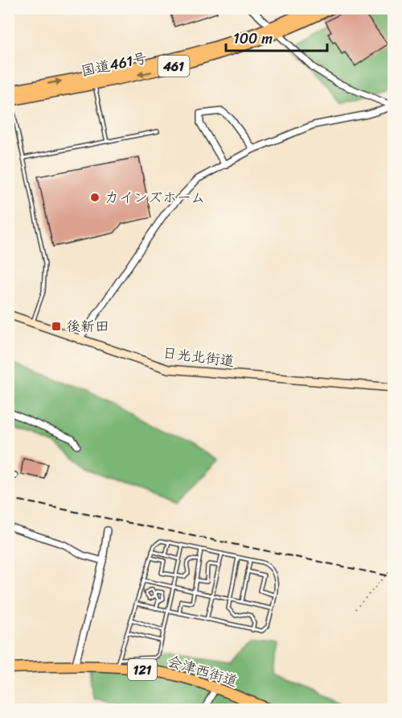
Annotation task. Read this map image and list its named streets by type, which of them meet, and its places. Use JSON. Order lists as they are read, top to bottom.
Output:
{
  "streets": {
    "highway": [
      "国道461号",
      "461",
      "121",
      "会津西街道"
    ],
    "street": ["日光北街道"]
  },
  "places": {
    "other": ["カインズホーム"],
    "transit": ["後新田"]
  },
  "scale_bar": "100 m"
}
